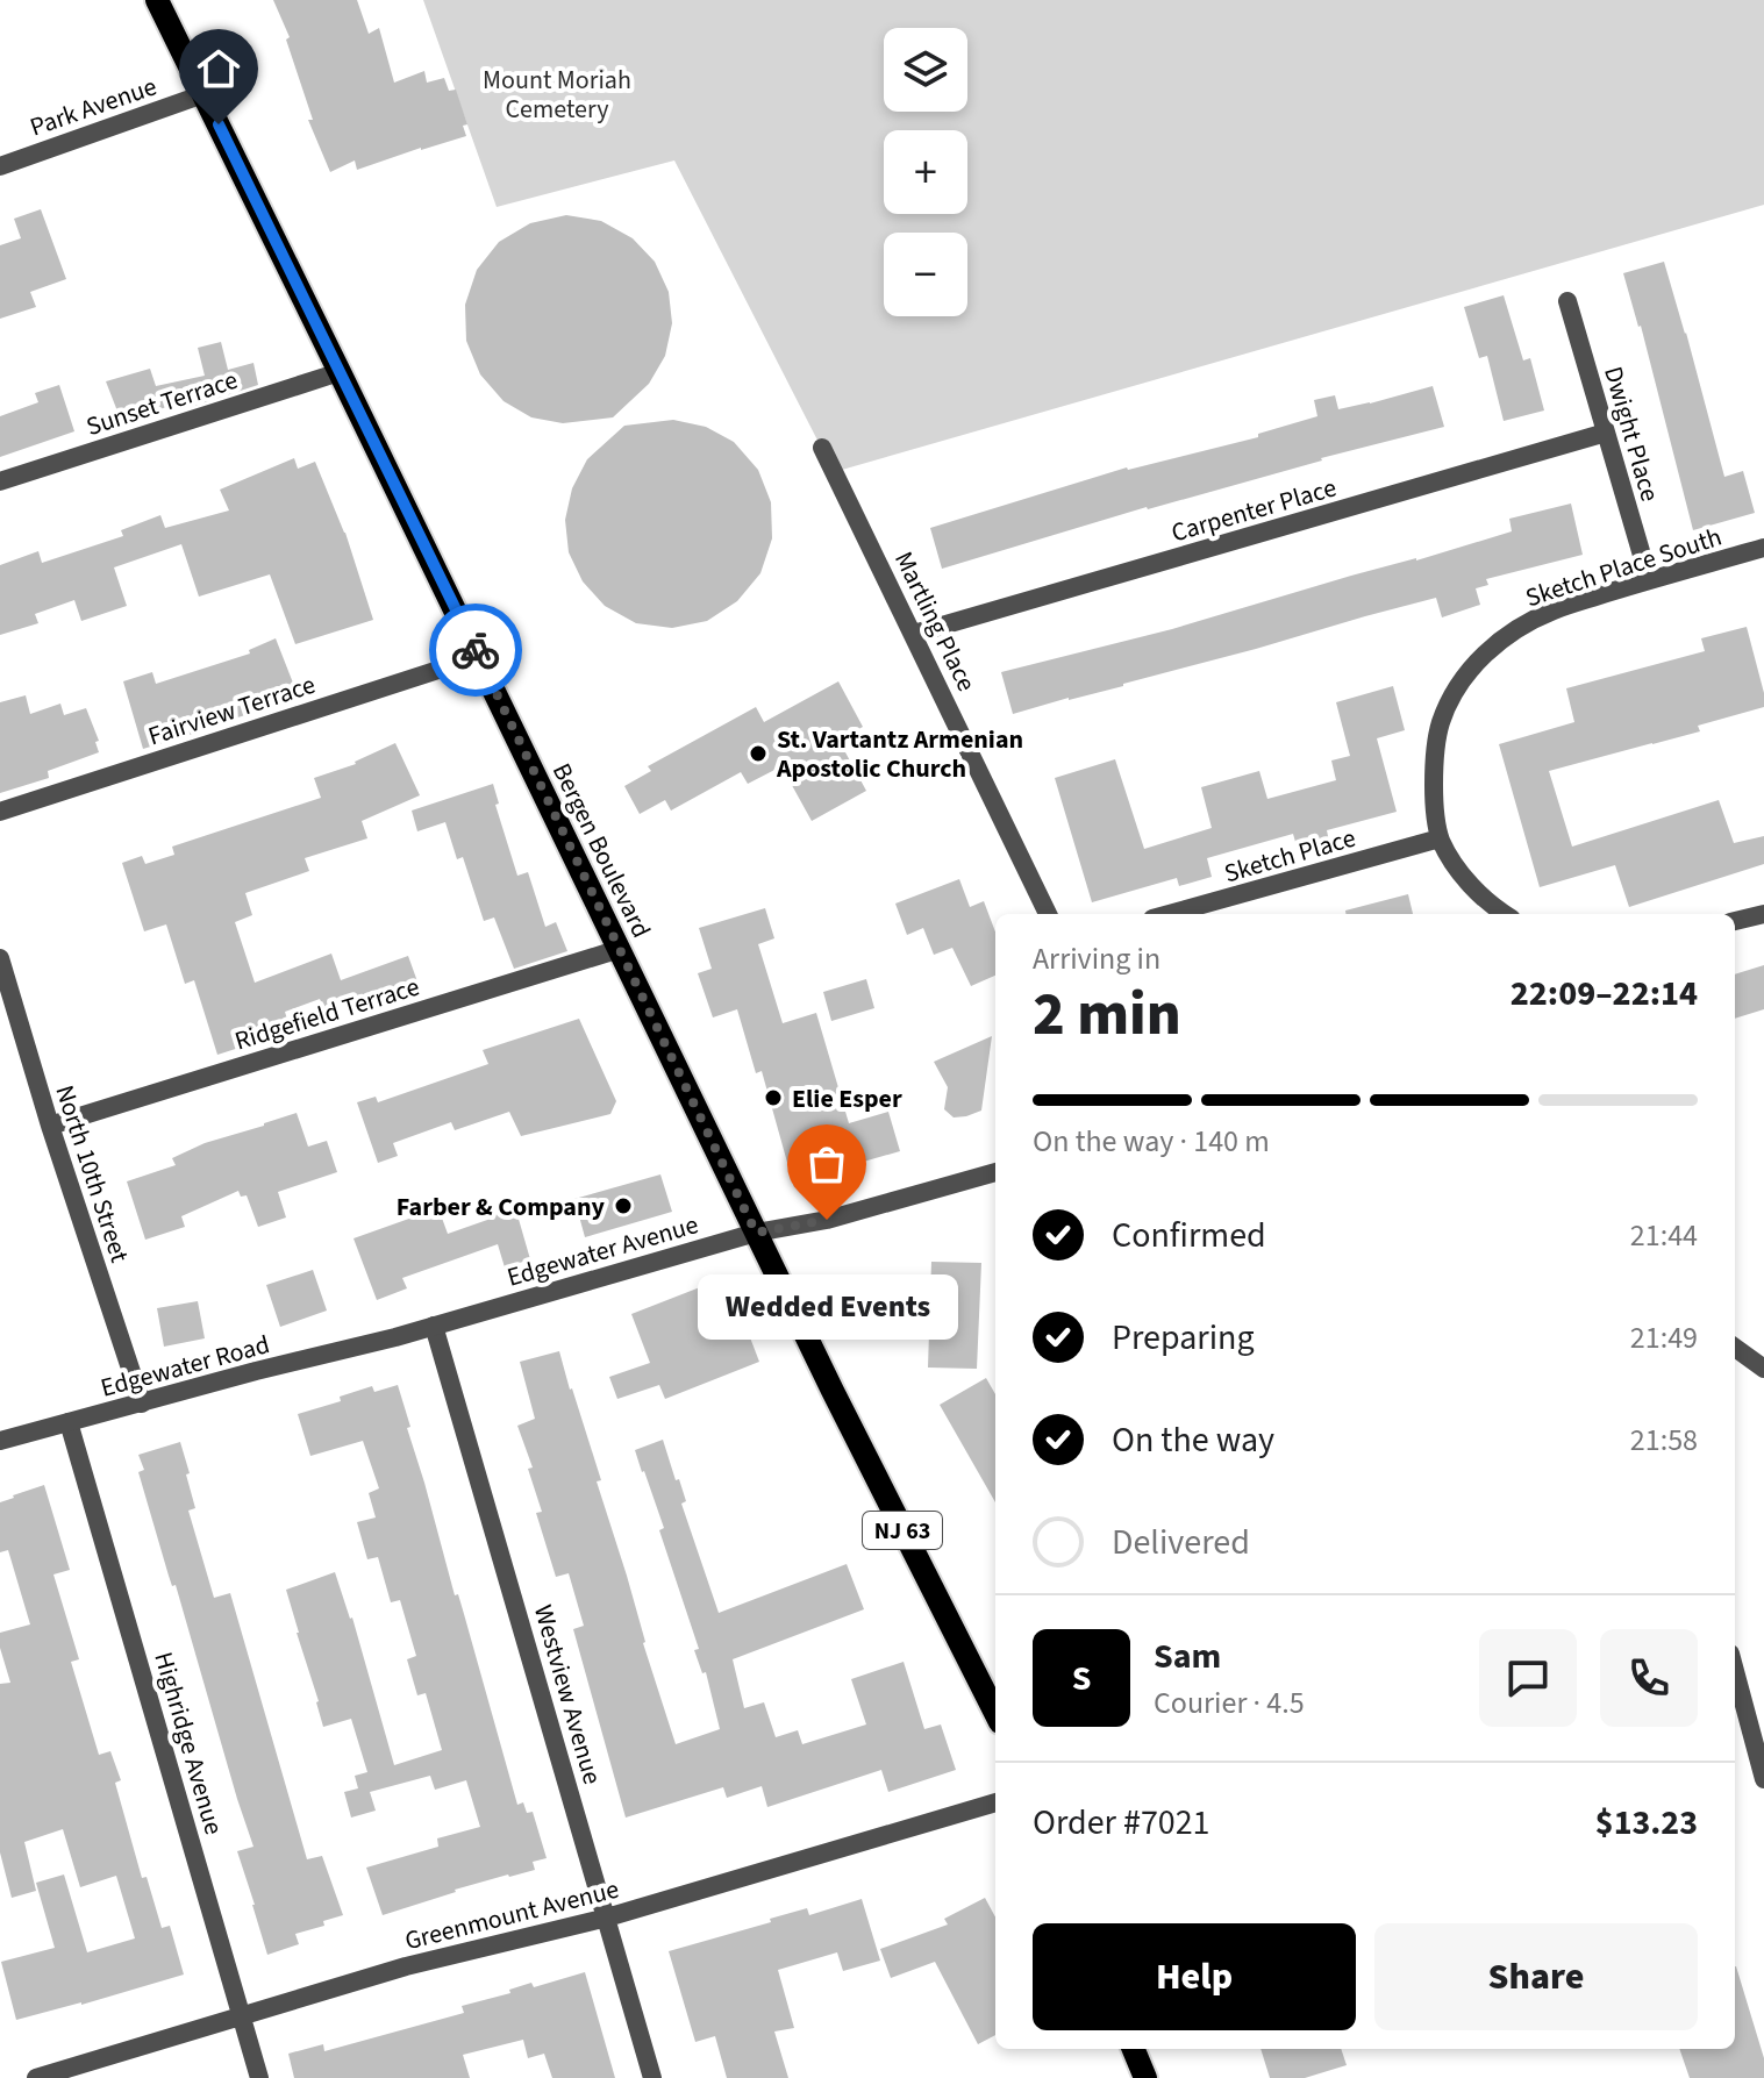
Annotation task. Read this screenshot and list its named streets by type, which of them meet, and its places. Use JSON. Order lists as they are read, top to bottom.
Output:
{
  "streets": {
    "main road": ["Bergen Boulevard", "NJ 63"],
    "street": [
      "Park Avenue",
      "Sunset Terrace",
      "Dwight Place",
      "Carpenter Place",
      "Sketch Place South",
      "Martling Place",
      "Fairview Terrace",
      "Sketch Place",
      "Ridgefield Terrace",
      "North 10th Street",
      "Edgewater Avenue",
      "Edgewater Road",
      "Westview Avenue",
      "Highridge Avenue",
      "Greenmount Avenue"
    ]
  },
  "crossings": [
    ["Park Avenue", "Bergen Boulevard"],
    ["Sunset Terrace", "Bergen Boulevard"],
    ["Dwight Place", "Carpenter Place"],
    ["Dwight Place", "Sketch Place South"],
    ["Carpenter Place", "Martling Place"],
    ["Sketch Place South", "Sketch Place"],
    ["Fairview Terrace", "Bergen Boulevard"],
    ["Bergen Boulevard", "Ridgefield Terrace"],
    ["Bergen Boulevard", "Edgewater Avenue"],
    ["Ridgefield Terrace", "North 10th Street"],
    ["North 10th Street", "Edgewater Road"],
    ["Edgewater Avenue", "Edgewater Road"],
    ["Edgewater Avenue", "Westview Avenue"],
    ["Edgewater Road", "Highridge Avenue"],
    ["Westview Avenue", "Greenmount Avenue"],
    ["Highridge Avenue", "Greenmount Avenue"]
  ],
  "parks": ["Mount Moriah Cemetery"],
  "places": [
    "St. Vartantz Armenian Apostolic Church",
    "Elie Esper",
    "Farber & Company",
    "Wedded Events"
  ],
  "page": {
    "map_buttons": ["+", "−"],
    "heading": ["2 min", "Arriving in", "22:09–22:14"],
    "panel": [
      "Sam",
      "Courier · 4.5",
      "Order #7021",
      "$13.23"
    ],
    "bar": "On the way · 140 m",
    "list": [
      ["Confirmed", "21:44"],
      ["Preparing", "21:49"],
      ["On the way", "21:58"],
      "Delivered"
    ],
    "bubble": "Wedded Events",
    "round": "S",
    "buttons": ["Help", "Share"]
  }
}
